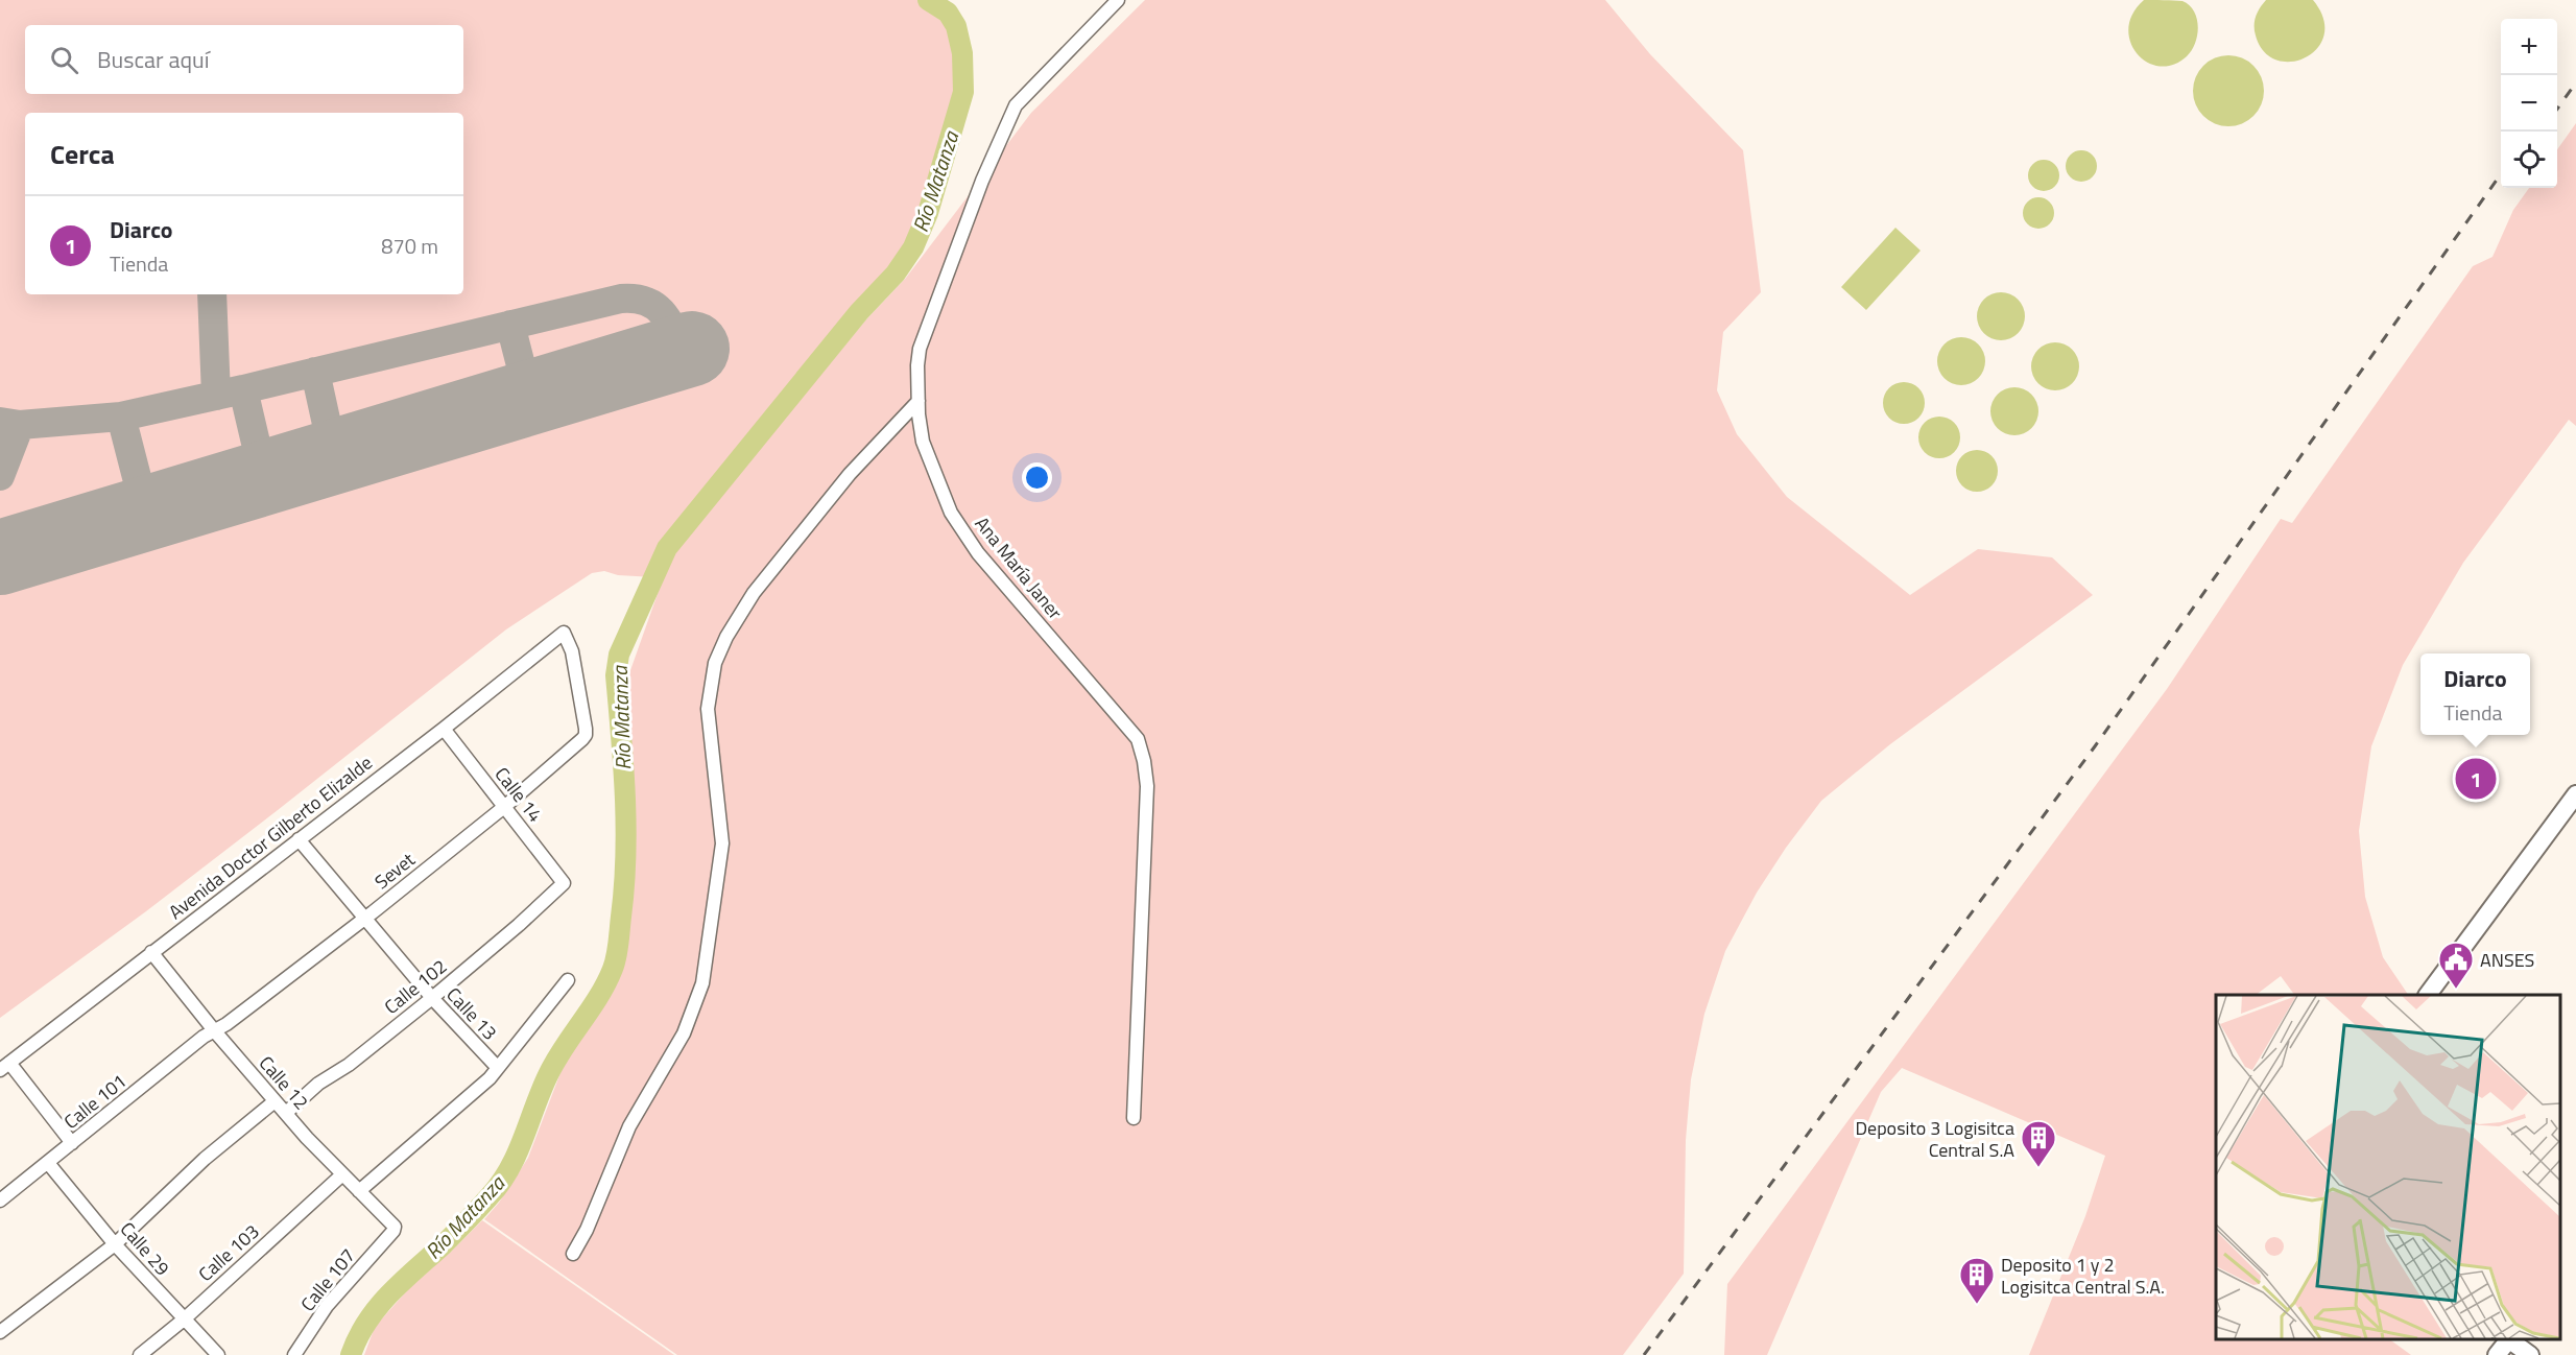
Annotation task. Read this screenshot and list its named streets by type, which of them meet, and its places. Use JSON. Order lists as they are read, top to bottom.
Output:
{
  "streets": {
    "street": [
      "Ana María Janer",
      "Calle 14",
      "Avenida Doctor Gilberto Elizalde",
      "Sevet",
      "Calle 102",
      "Calle 13",
      "Calle 12",
      "Calle 101",
      "Calle 29",
      "Calle 103",
      "Calle 107"
    ]
  },
  "crossings": [
    ["Calle 14", "Avenida Doctor Gilberto Elizalde"],
    ["Calle 14", "Sevet"],
    ["Calle 14", "Calle 102"],
    ["Avenida Doctor Gilberto Elizalde", "Sevet"],
    ["Avenida Doctor Gilberto Elizalde", "Calle 13"],
    ["Avenida Doctor Gilberto Elizalde", "Calle 12"],
    ["Sevet", "Calle 13"],
    ["Sevet", "Calle 12"],
    ["Sevet", "Calle 101"],
    ["Calle 102", "Calle 13"],
    ["Calle 102", "Calle 12"],
    ["Calle 12", "Calle 101"],
    ["Calle 12", "Calle 103"],
    ["Calle 12", "Calle 107"],
    ["Calle 101", "Calle 29"],
    ["Calle 29", "Calle 103"]
  ],
  "water": ["Río Matanza"],
  "places": {
    "public building": ["ANSES"],
    "building": ["Deposito 3 Logisitca Central S.A", "Deposito 1 y 2 Logisitca Central S.A."]
  },
  "page": {
    "map_buttons": ["+", "−"],
    "search": "Buscar aquí",
    "heading": "Cerca",
    "list": [
      {
        "mark": "1",
        "name": "Diarco",
        "note": "Tienda",
        "value": "870 m"
      }
    ],
    "popup": ["Diarco", "Tienda"],
    "pins": "1"
  }
}
